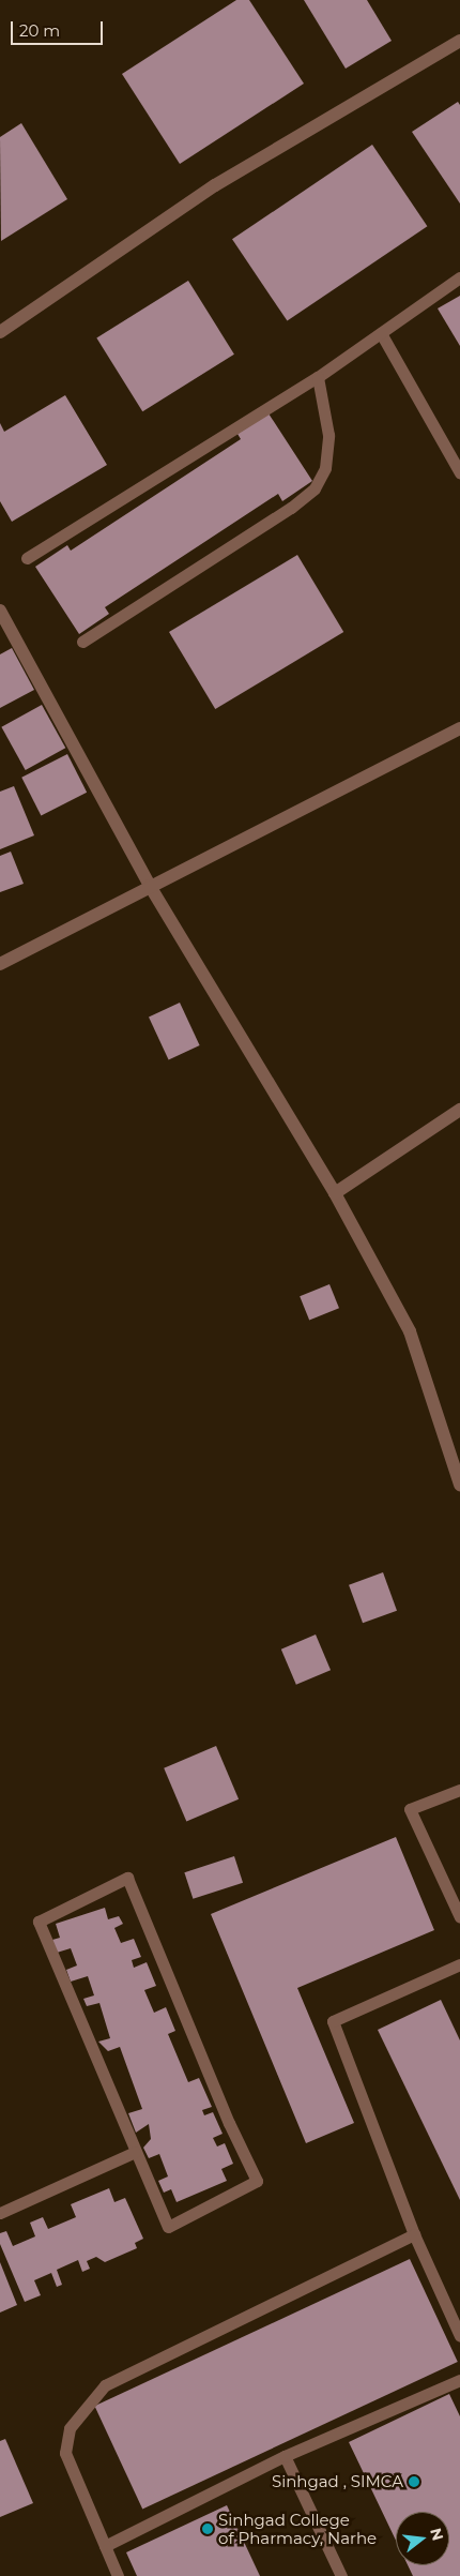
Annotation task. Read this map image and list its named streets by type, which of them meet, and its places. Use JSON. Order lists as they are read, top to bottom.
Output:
{
  "places": ["Sinhgad , SIMCA", "Sinhgad College of Pharmacy, Narhe"],
  "scale_bar": "20 m",
  "north": "right"
}
